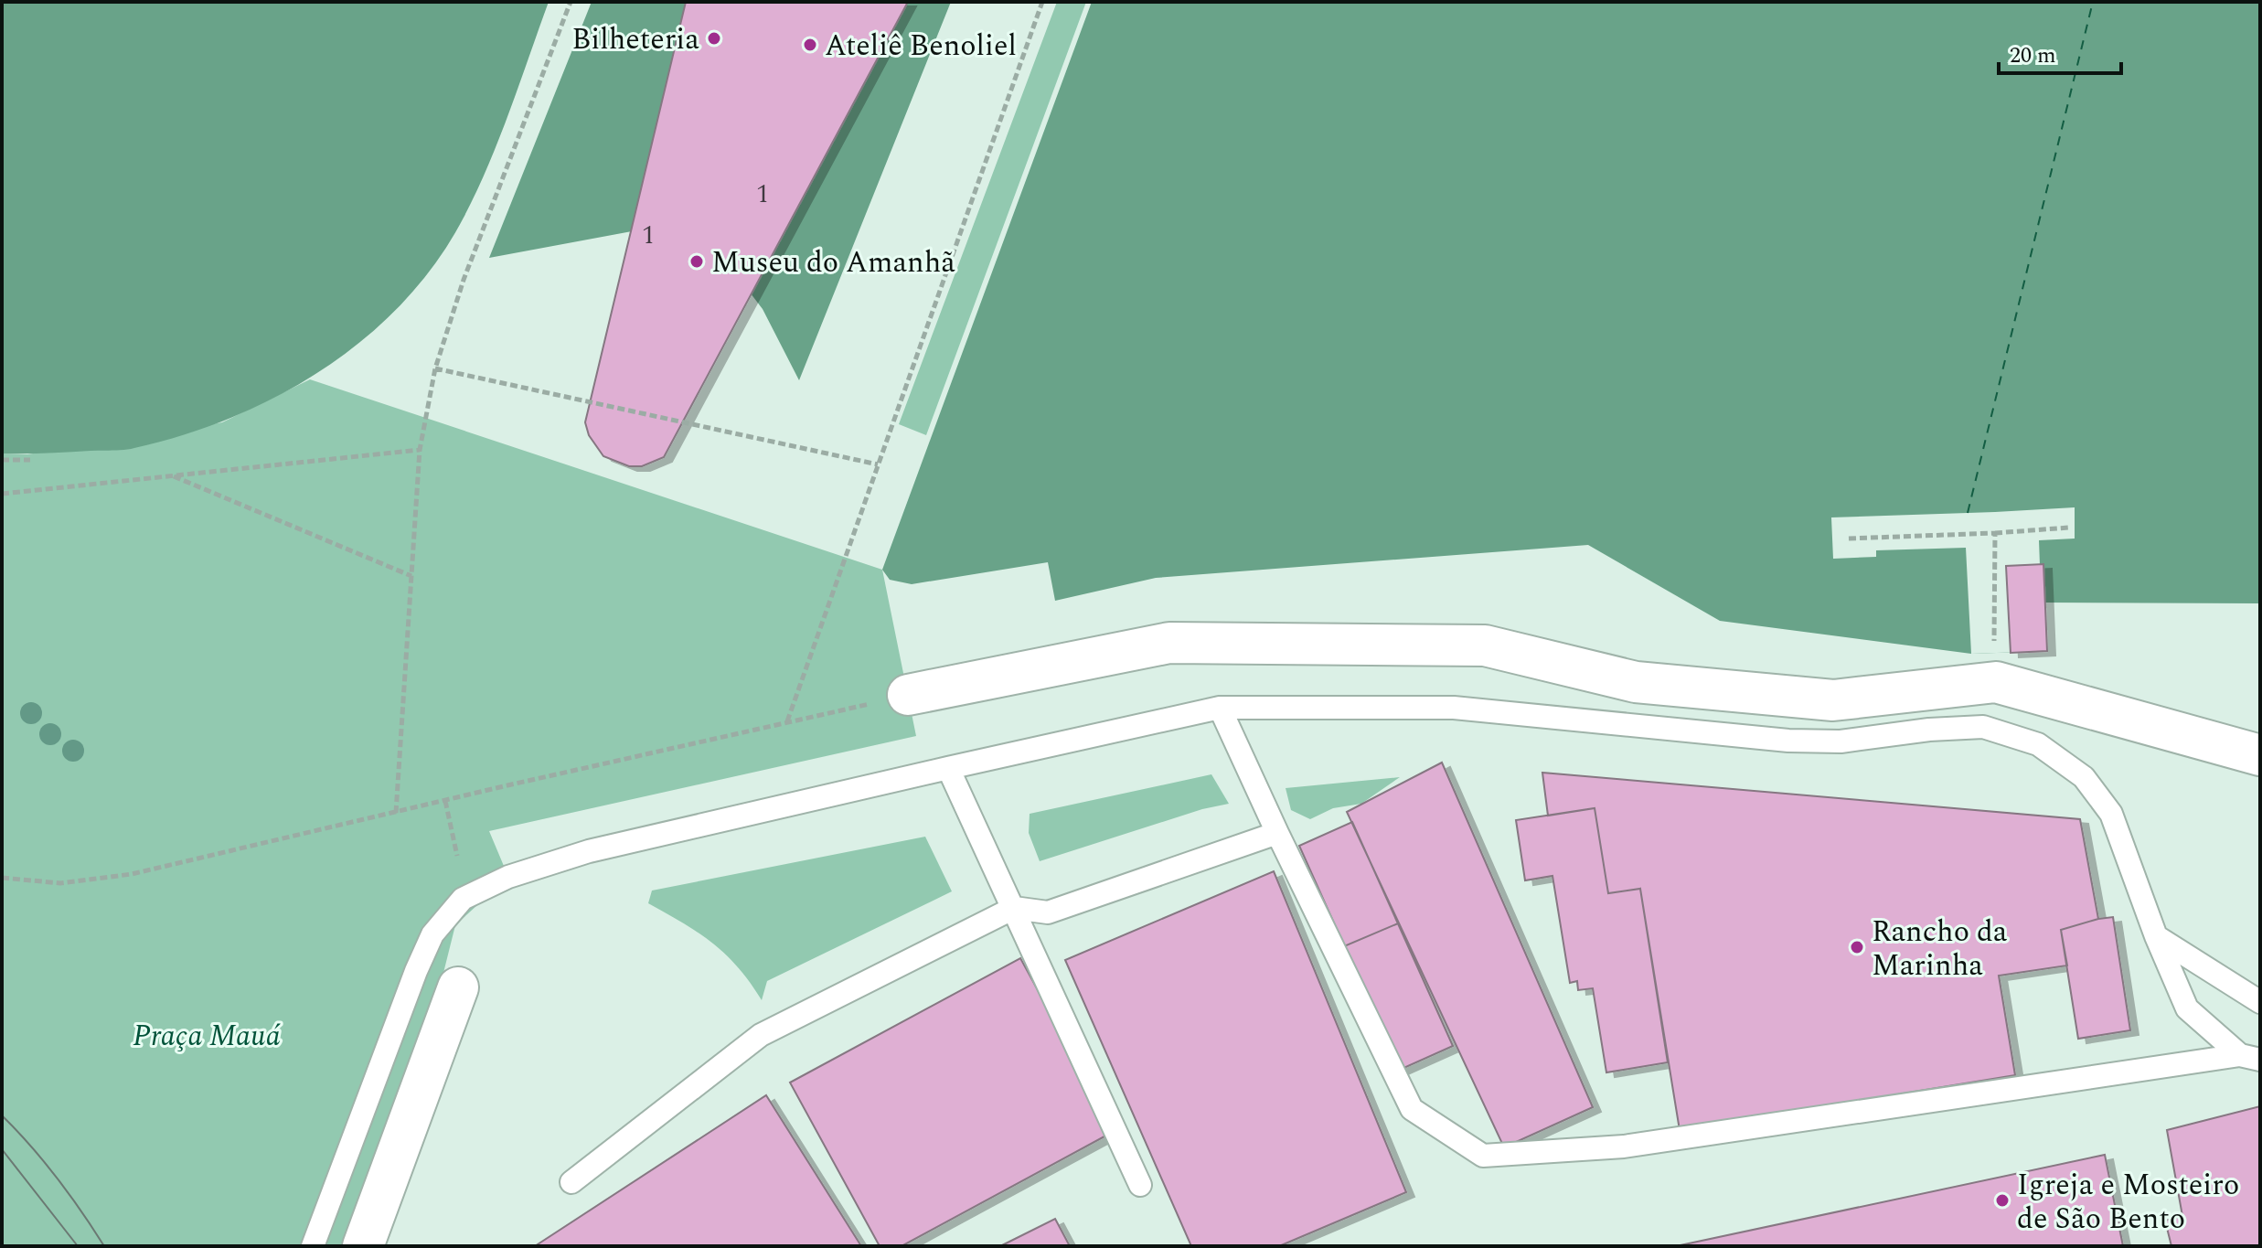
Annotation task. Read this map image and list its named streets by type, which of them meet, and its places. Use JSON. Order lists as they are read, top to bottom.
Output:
{
  "parks": ["Praça Mauá"],
  "places": [
    "Bilheteria",
    "Ateliê Benoliel",
    "Museu do Amanhã",
    "Rancho da Marinha",
    "Igreja e Mosteiro de São Bento"
  ],
  "house_numbers": ["1", "1"],
  "scale_bar": "20 m"
}
